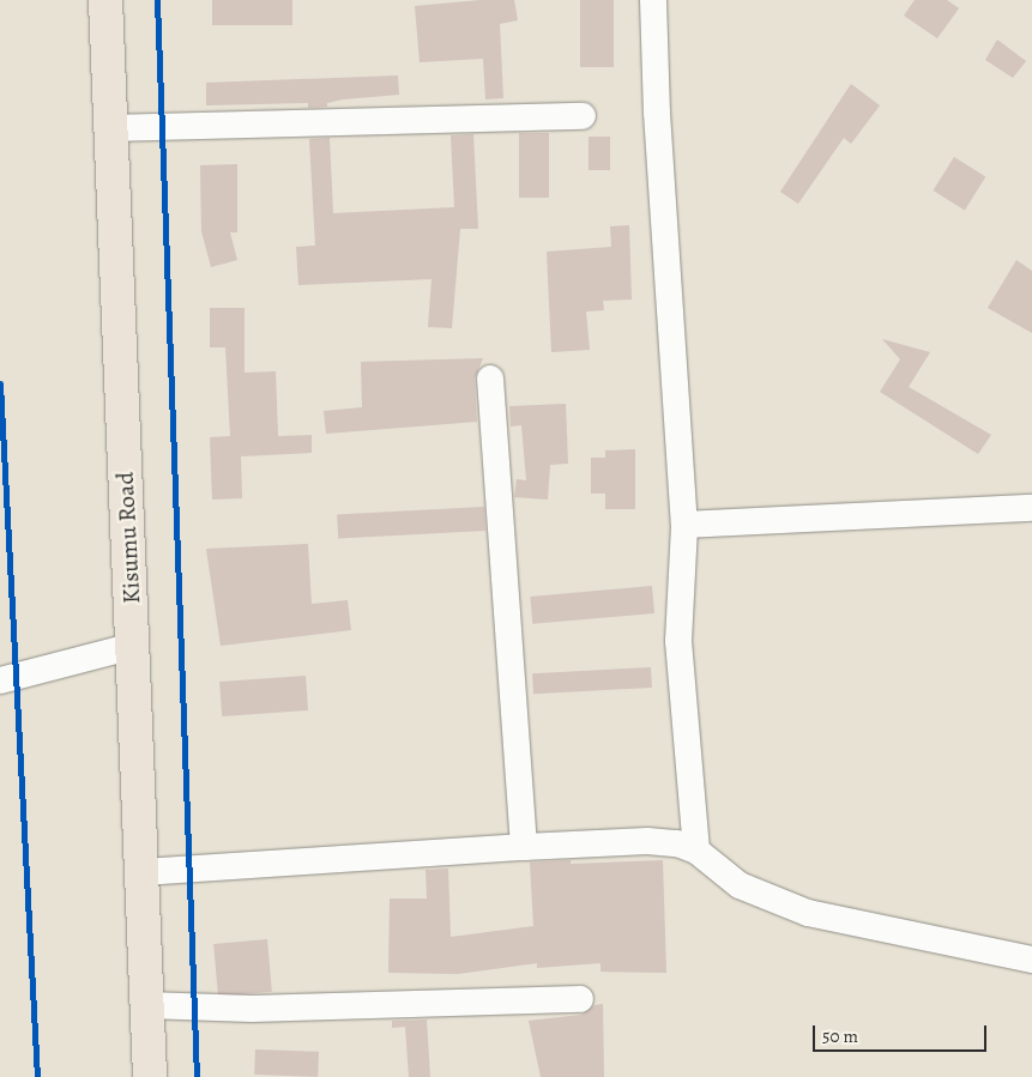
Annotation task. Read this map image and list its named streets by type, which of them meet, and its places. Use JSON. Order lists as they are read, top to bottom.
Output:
{
  "streets": {
    "highway": ["Kisumu Road"]
  },
  "scale_bar": "50 m"
}
